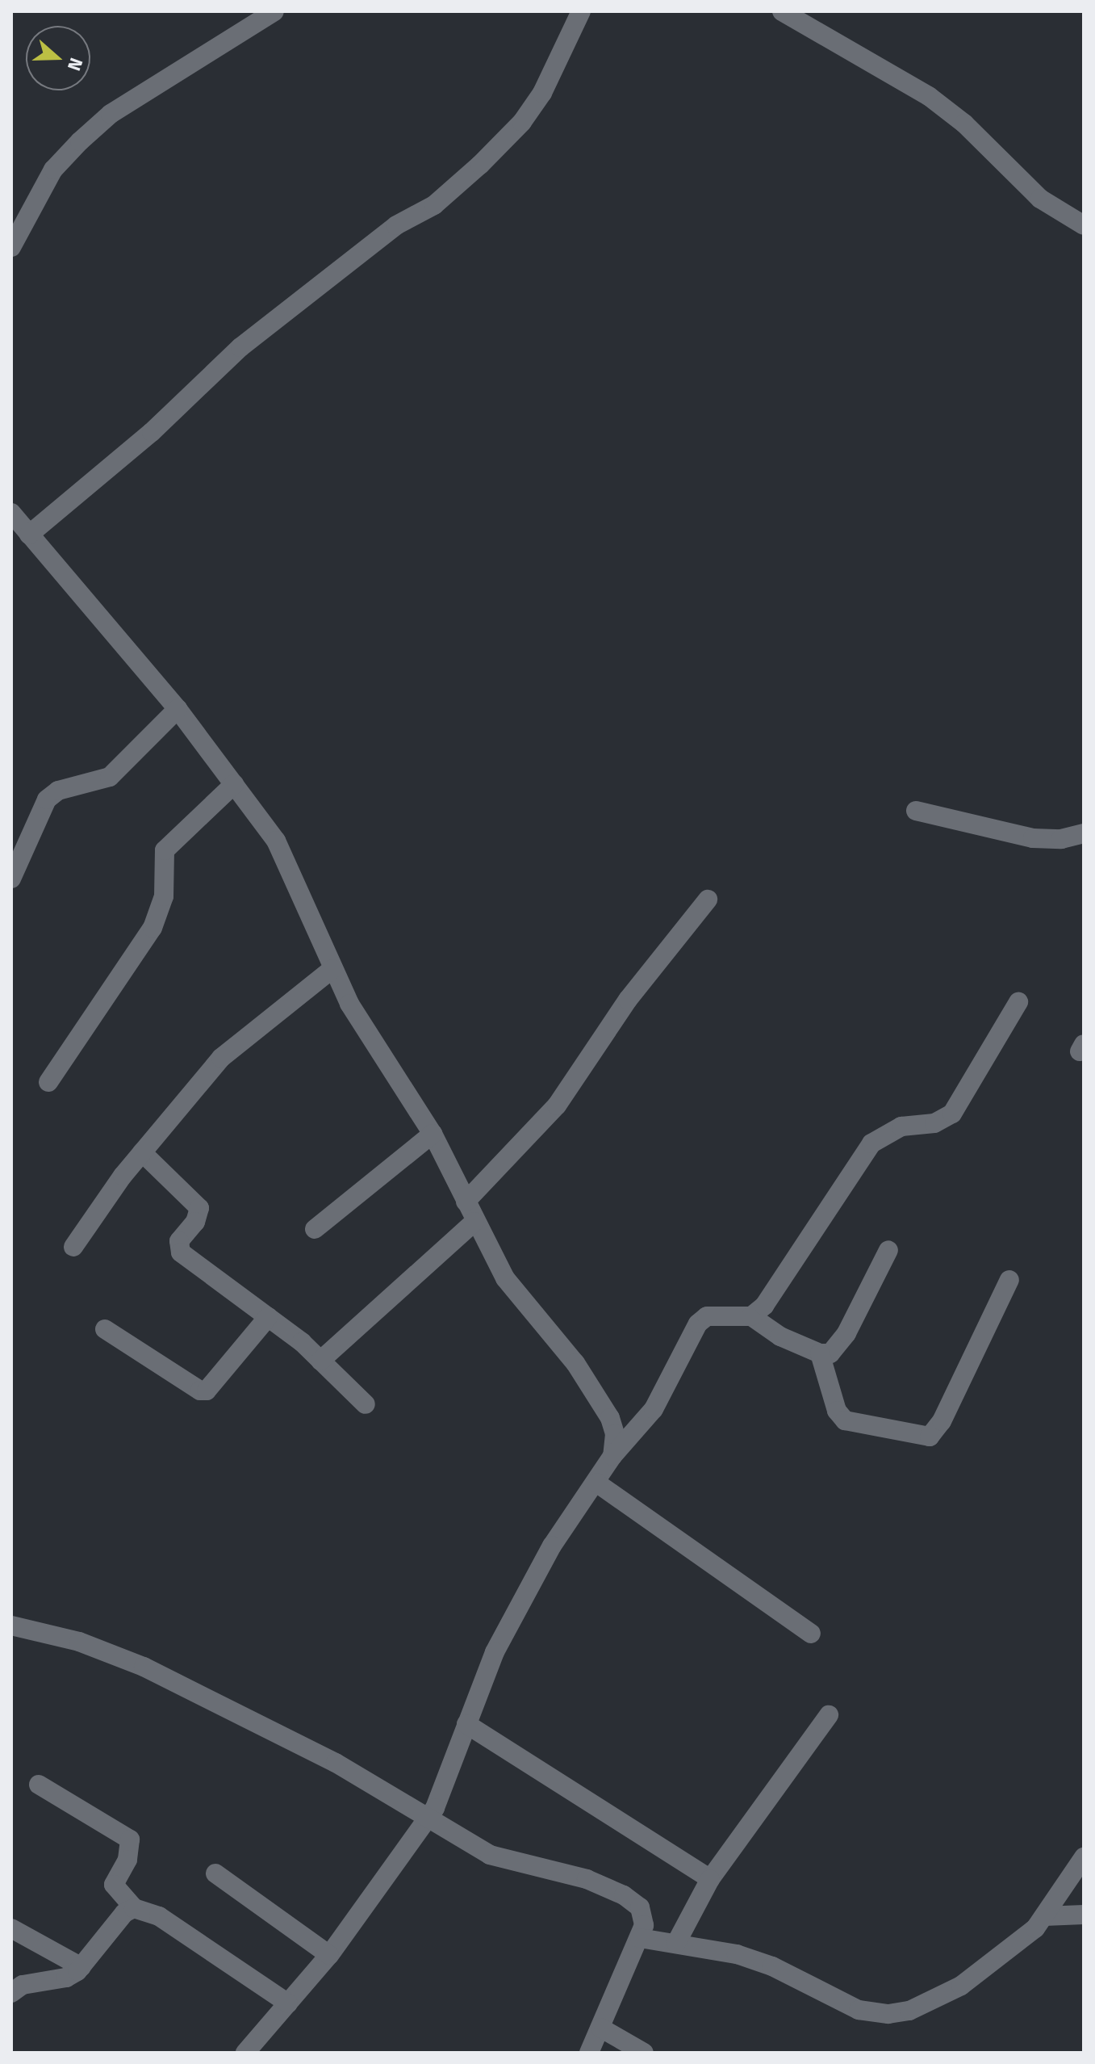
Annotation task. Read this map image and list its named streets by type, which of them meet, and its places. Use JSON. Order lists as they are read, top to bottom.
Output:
{
  "north": "right"
}
